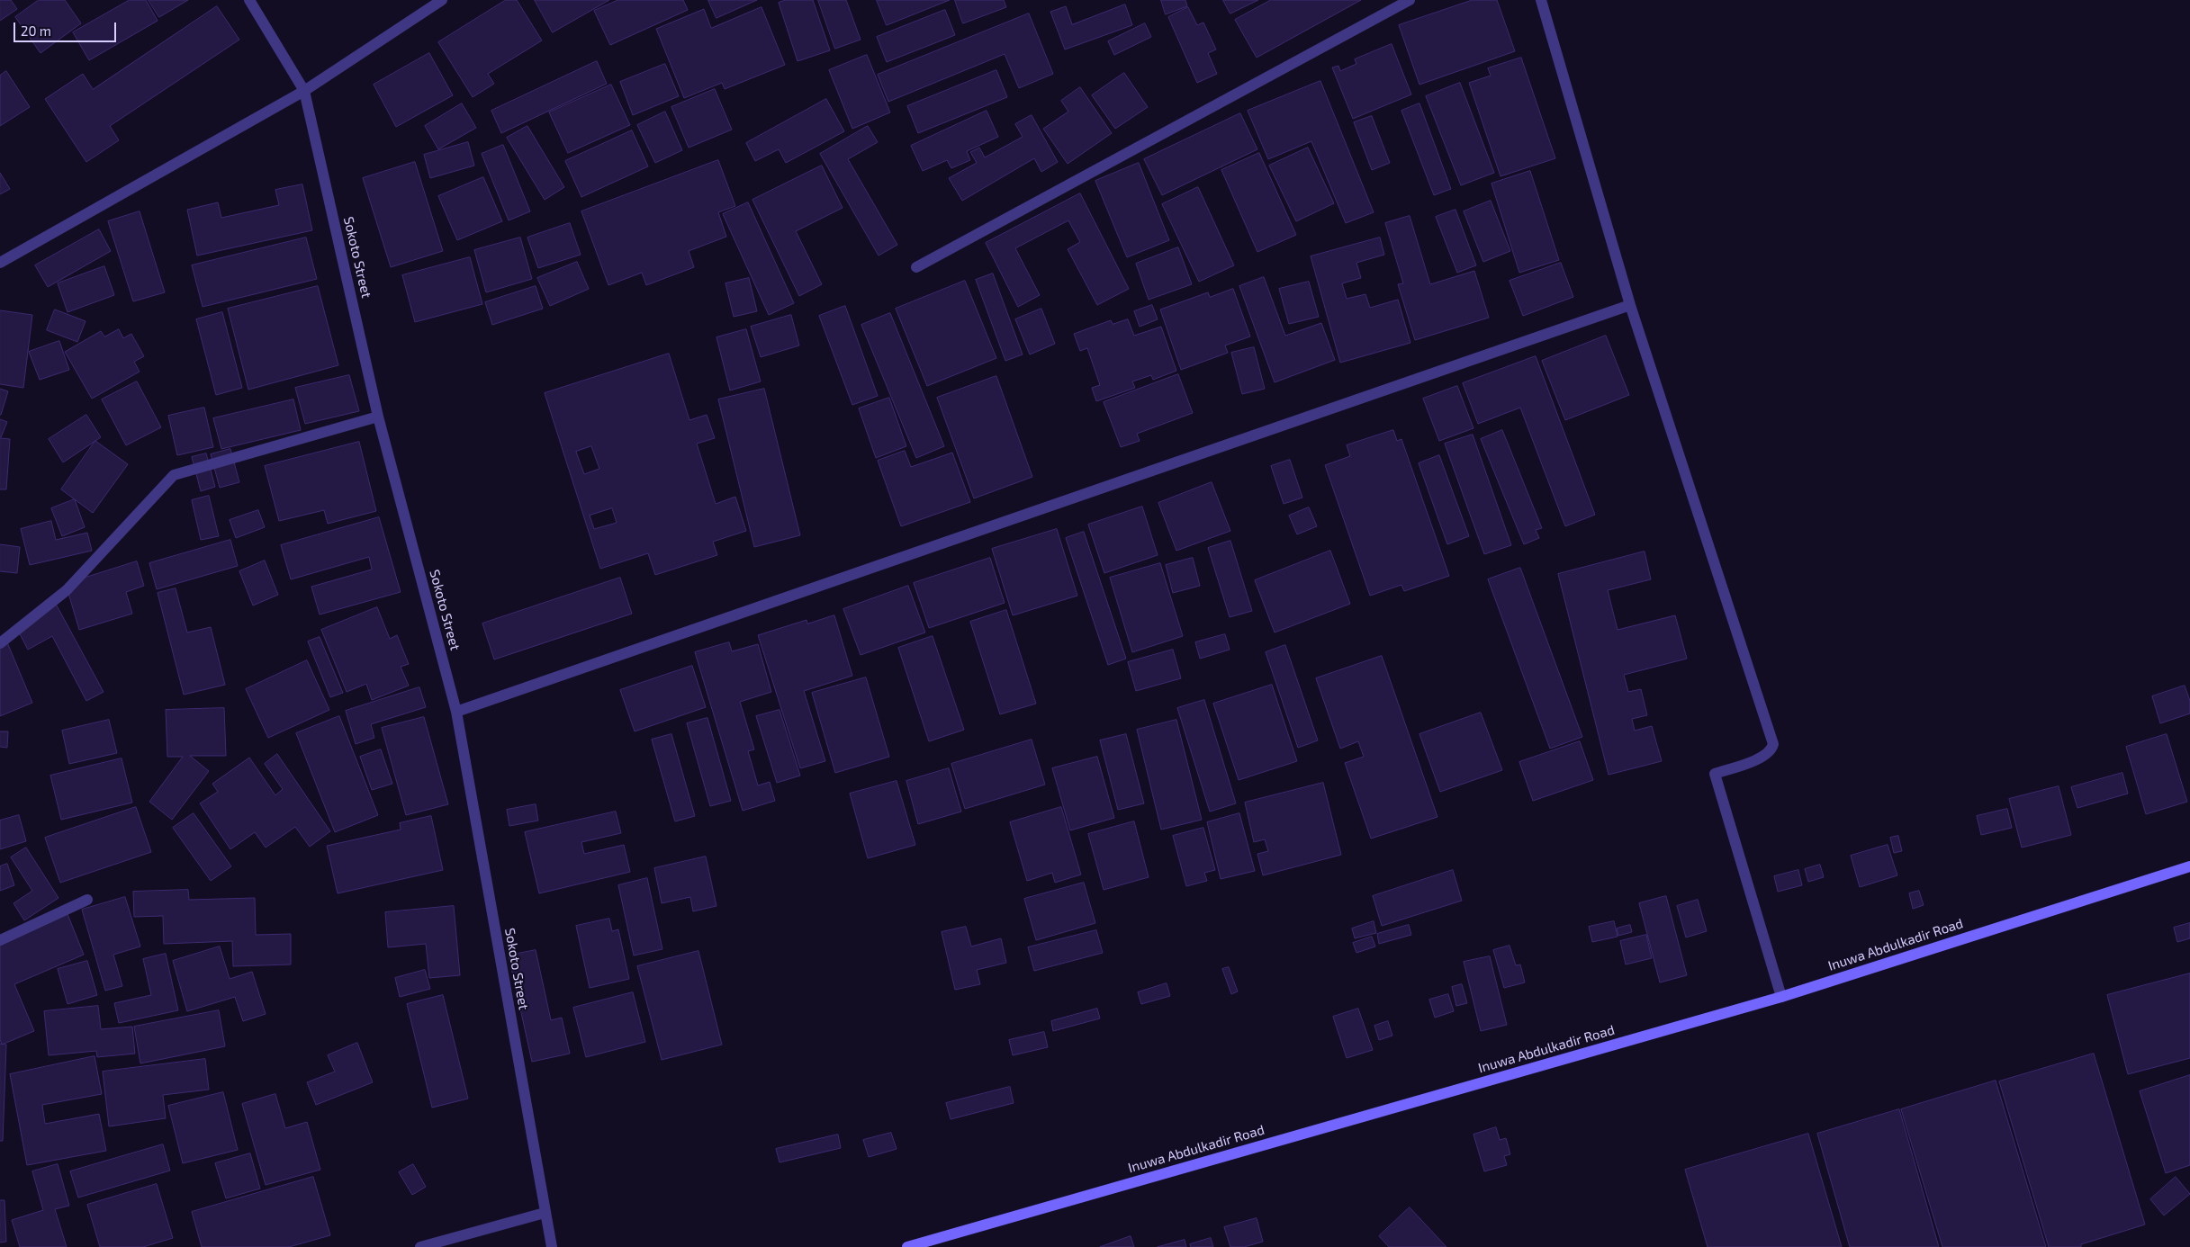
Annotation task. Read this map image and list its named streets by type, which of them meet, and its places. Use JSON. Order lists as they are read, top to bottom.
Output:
{
  "streets": {
    "main road": ["Inuwa Abdulkadir Road"],
    "street": ["Sokoto Street"]
  },
  "scale_bar": "20 m"
}
